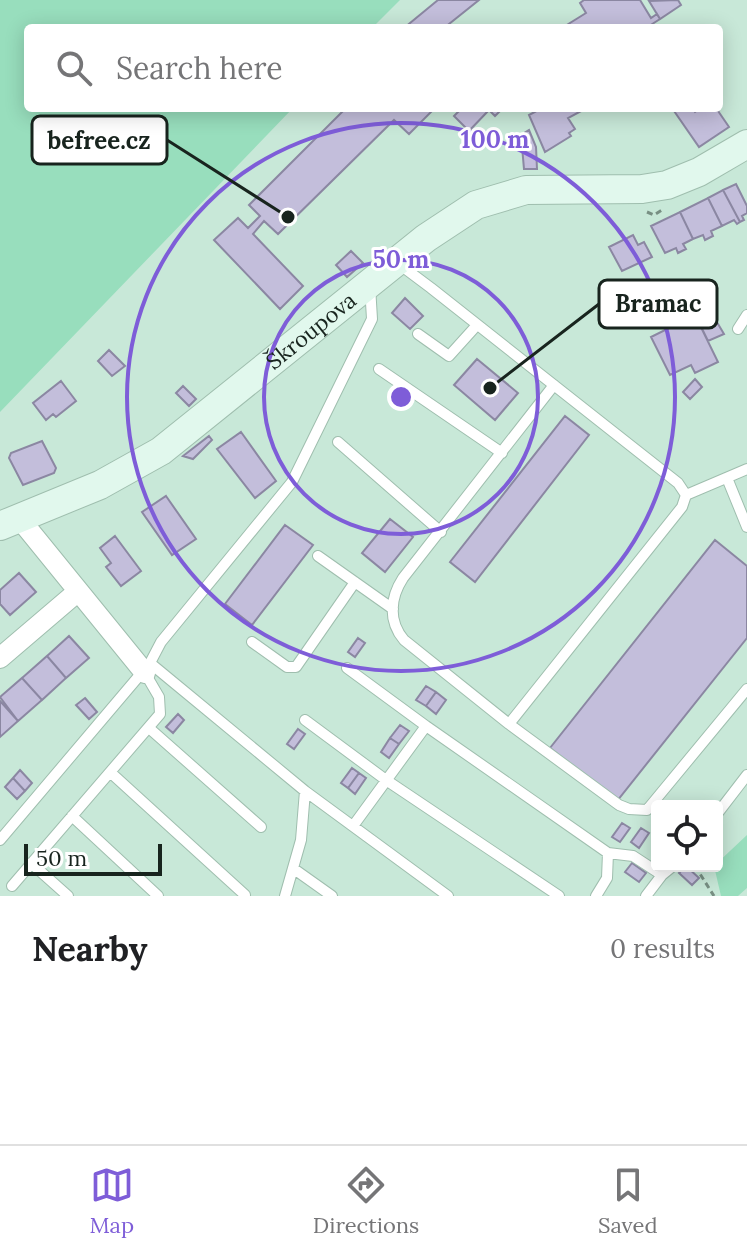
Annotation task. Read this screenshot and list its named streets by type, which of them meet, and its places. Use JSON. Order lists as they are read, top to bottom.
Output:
{
  "streets": {
    "street": ["Škroupova"]
  },
  "places": ["befree.cz", "Bramac"],
  "scale_bar": "50 m",
  "page": {
    "search": "Search here",
    "scale": "50 m",
    "heading": ["Nearby", "0 results"],
    "nav": ["Map", "Directions", "Saved"]
  },
  "rings": ["100 m", "50 m"]
}
